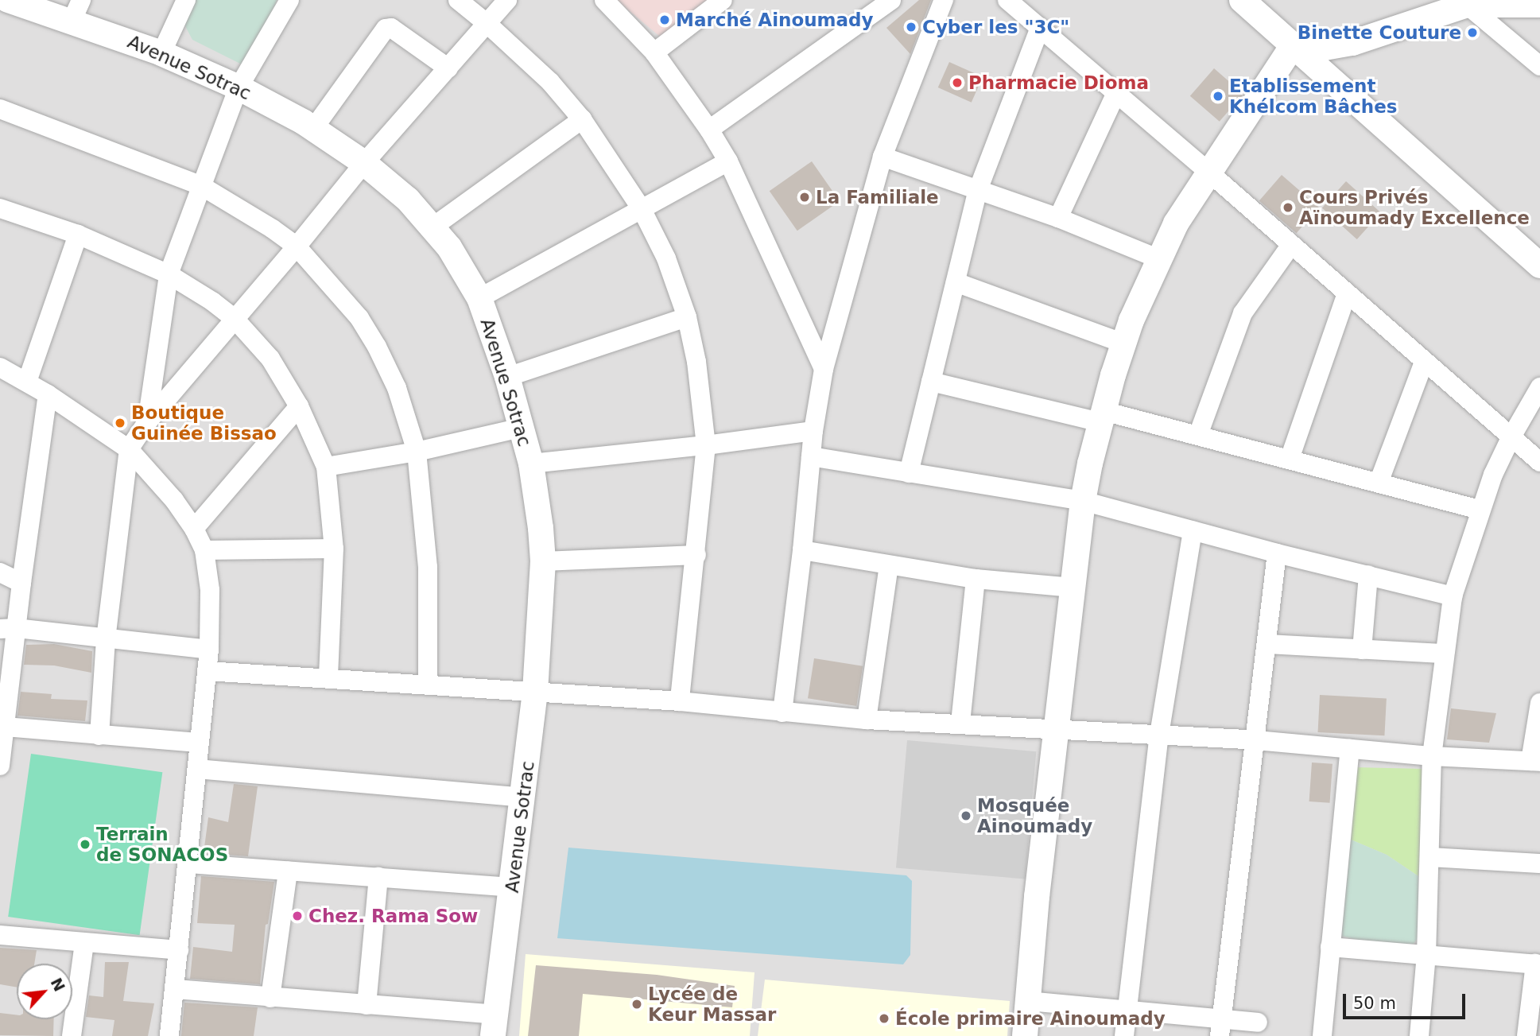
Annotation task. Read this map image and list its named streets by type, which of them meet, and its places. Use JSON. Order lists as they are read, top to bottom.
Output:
{
  "streets": {
    "street": ["Avenue Sotrac"]
  },
  "places": [
    "Marché Ainoumady",
    "Cyber les \"3C\"",
    "Binette Couture",
    "Pharmacie Dioma",
    "Etablissement Khélcom Bâches",
    "La Familiale",
    "Cours Privés Aïnoumady Excellence",
    "Boutique Guinée Bissao",
    "Mosquée Ainoumady",
    "Terrain de SONACOS",
    "Chez. Rama Sow",
    "Lycée de Keur Massar",
    "École primaire Ainoumady"
  ],
  "scale_bar": "50 m",
  "north": "top right"
}
